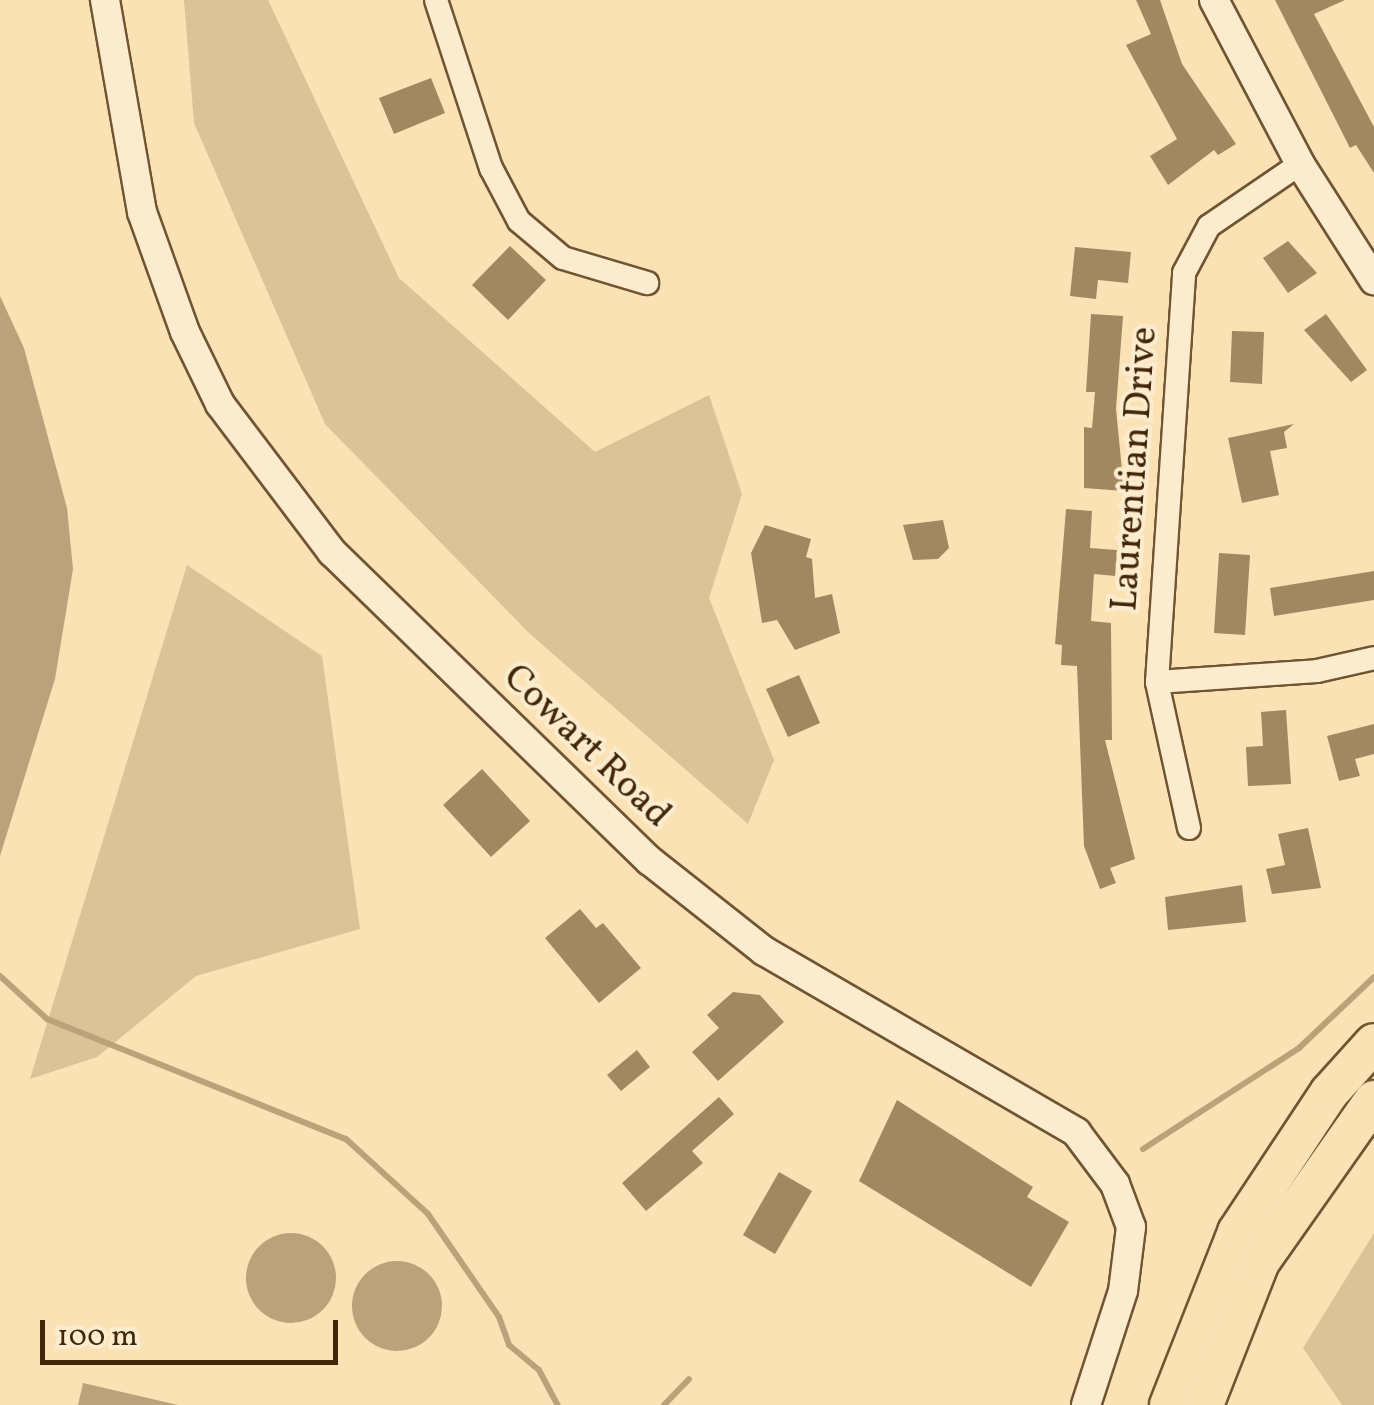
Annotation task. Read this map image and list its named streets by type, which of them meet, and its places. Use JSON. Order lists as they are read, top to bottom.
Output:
{
  "streets": {
    "street": ["Laurentian Drive", "Cowart Road"]
  },
  "scale_bar": "100 m"
}
